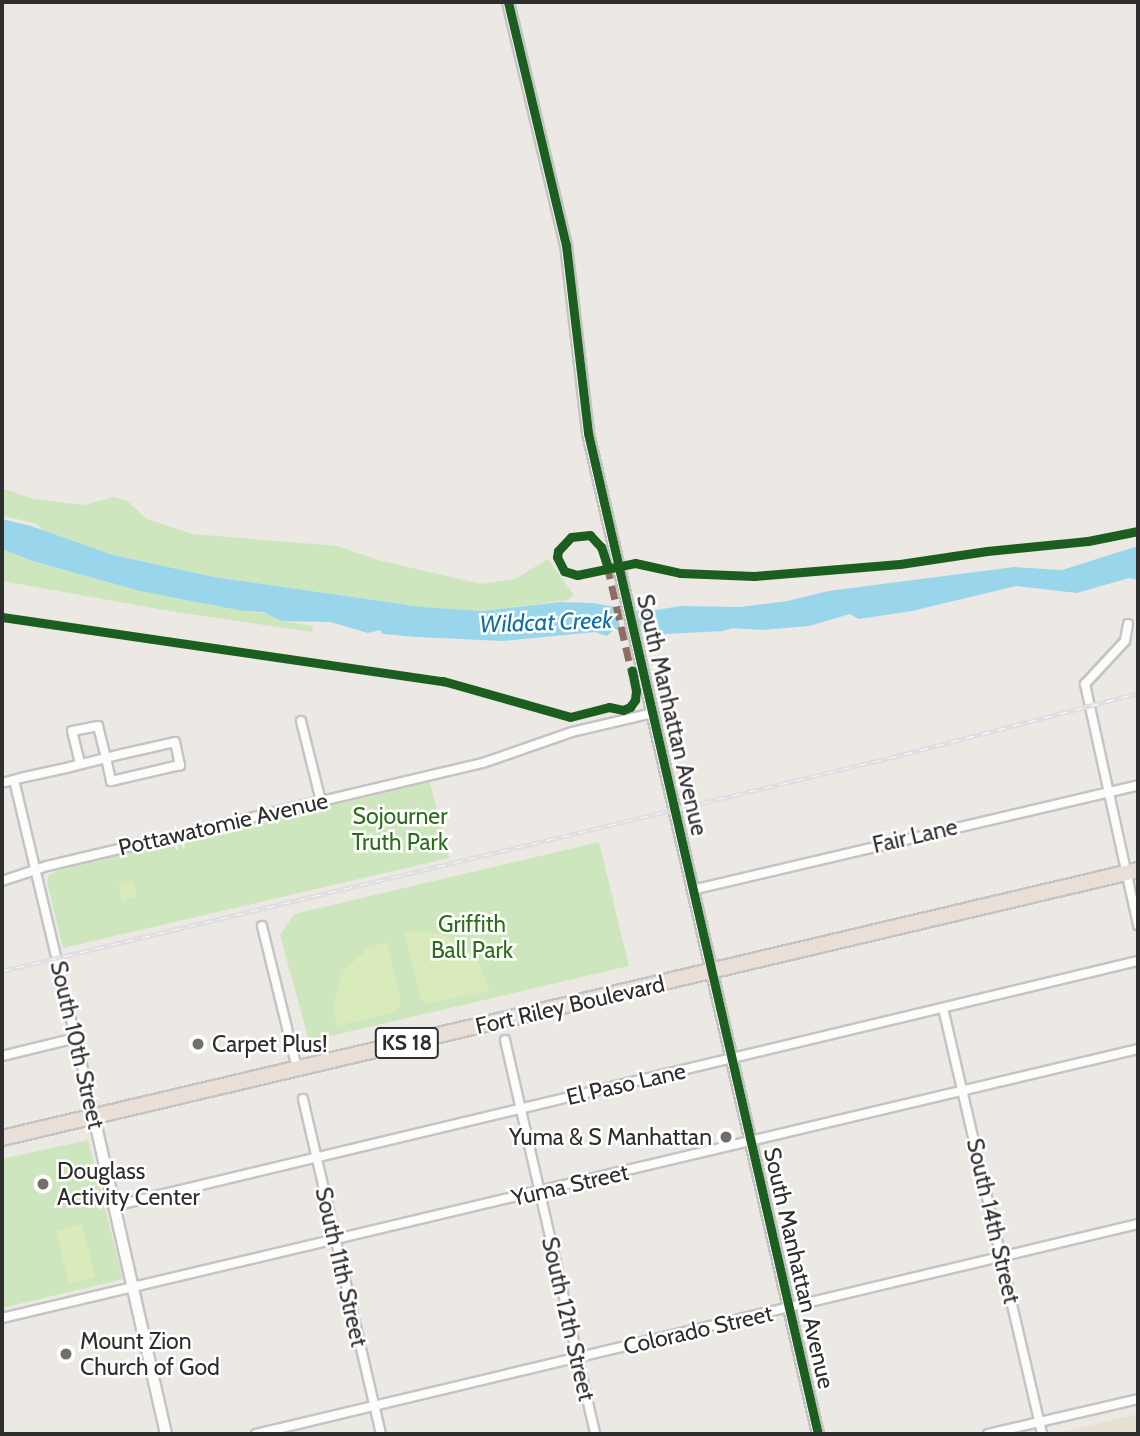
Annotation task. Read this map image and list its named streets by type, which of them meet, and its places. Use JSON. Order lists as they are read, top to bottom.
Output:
{
  "streets": {
    "highway": ["Fort Riley Boulevard", "KS 18"],
    "street": [
      "South Manhattan Avenue",
      "Pottawatomie Avenue",
      "Fair Lane",
      "South 10th Street",
      "El Paso Lane",
      "Yuma Street",
      "South 14th Street",
      "South 11th Street",
      "South 12th Street",
      "Colorado Street"
    ]
  },
  "crossings": [
    ["South Manhattan Avenue", "Pottawatomie Avenue"],
    ["South Manhattan Avenue", "Fair Lane"],
    ["South Manhattan Avenue", "Fort Riley Boulevard"],
    ["South Manhattan Avenue", "El Paso Lane"],
    ["South Manhattan Avenue", "Yuma Street"],
    ["South Manhattan Avenue", "Colorado Street"],
    ["Pottawatomie Avenue", "South 10th Street"],
    ["Fort Riley Boulevard", "South 10th Street"],
    ["South 10th Street", "El Paso Lane"],
    ["South 10th Street", "Yuma Street"],
    ["El Paso Lane", "South 14th Street"],
    ["El Paso Lane", "South 11th Street"],
    ["El Paso Lane", "South 12th Street"],
    ["Yuma Street", "South 14th Street"],
    ["Yuma Street", "South 11th Street"],
    ["Yuma Street", "South 12th Street"],
    ["South 14th Street", "Colorado Street"],
    ["South 11th Street", "Colorado Street"],
    ["South 12th Street", "Colorado Street"]
  ],
  "water": ["Wildcat Creek"],
  "parks": ["Sojourner Truth Park", "Griffith Ball Park"],
  "places": [
    "Carpet Plus!",
    "Yuma & S Manhattan",
    "Douglass Activity Center",
    "Mount Zion Church of God"
  ]
}
